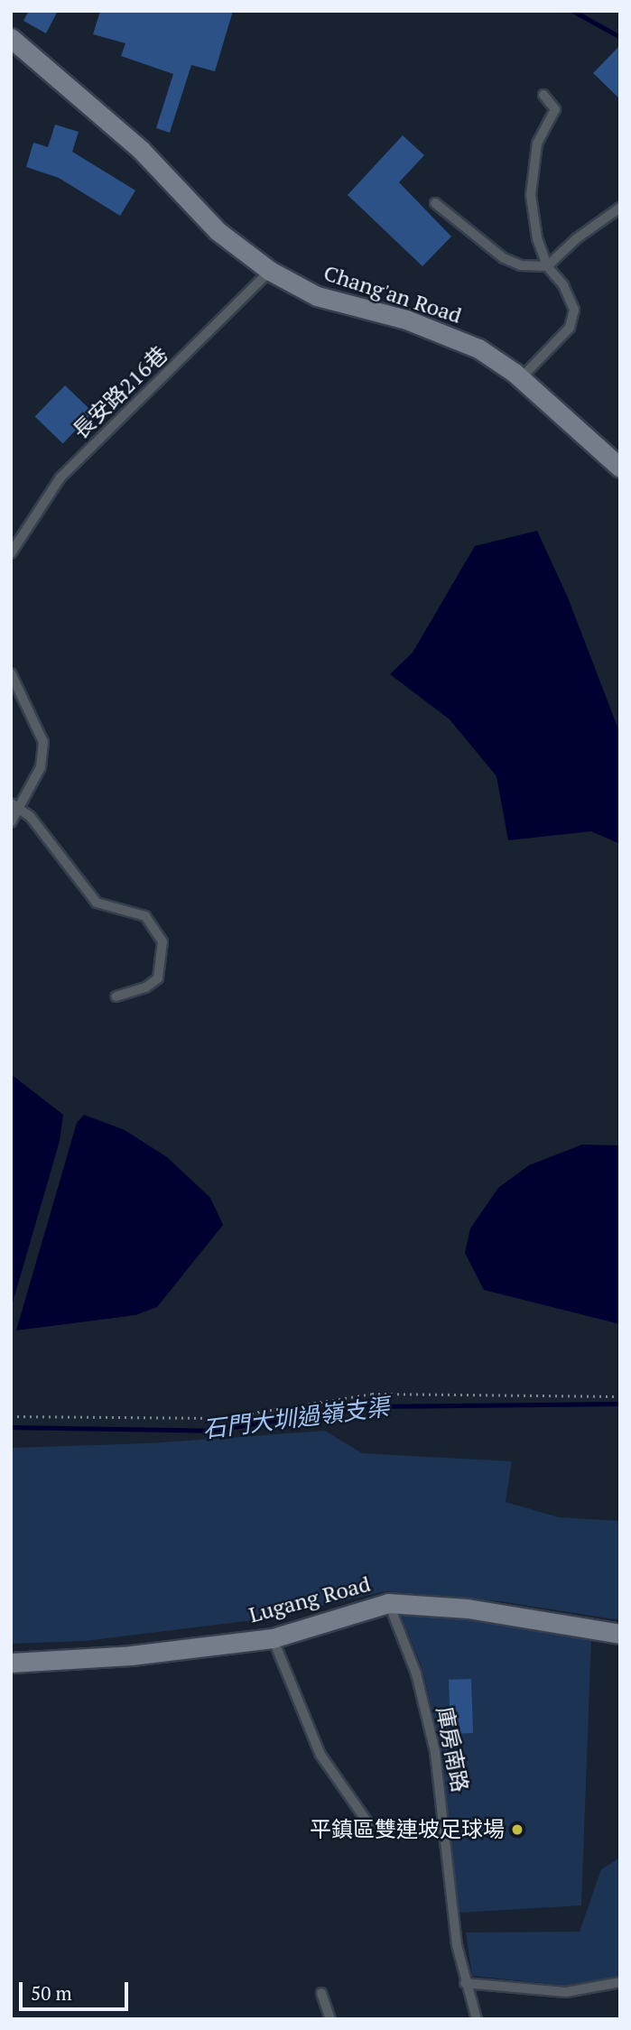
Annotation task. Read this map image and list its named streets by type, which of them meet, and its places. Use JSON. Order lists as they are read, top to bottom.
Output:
{
  "streets": {
    "street": ["Chang'an Road", "Lugang Road"],
    "lane": ["長安路216巷", "庫房南路"]
  },
  "crossings": [
    ["Chang'an Road", "長安路216巷"],
    ["Lugang Road", "庫房南路"]
  ],
  "water": ["石門大圳過嶺支渠"],
  "places": ["平鎮區雙連坡足球場"],
  "scale_bar": "50 m"
}
